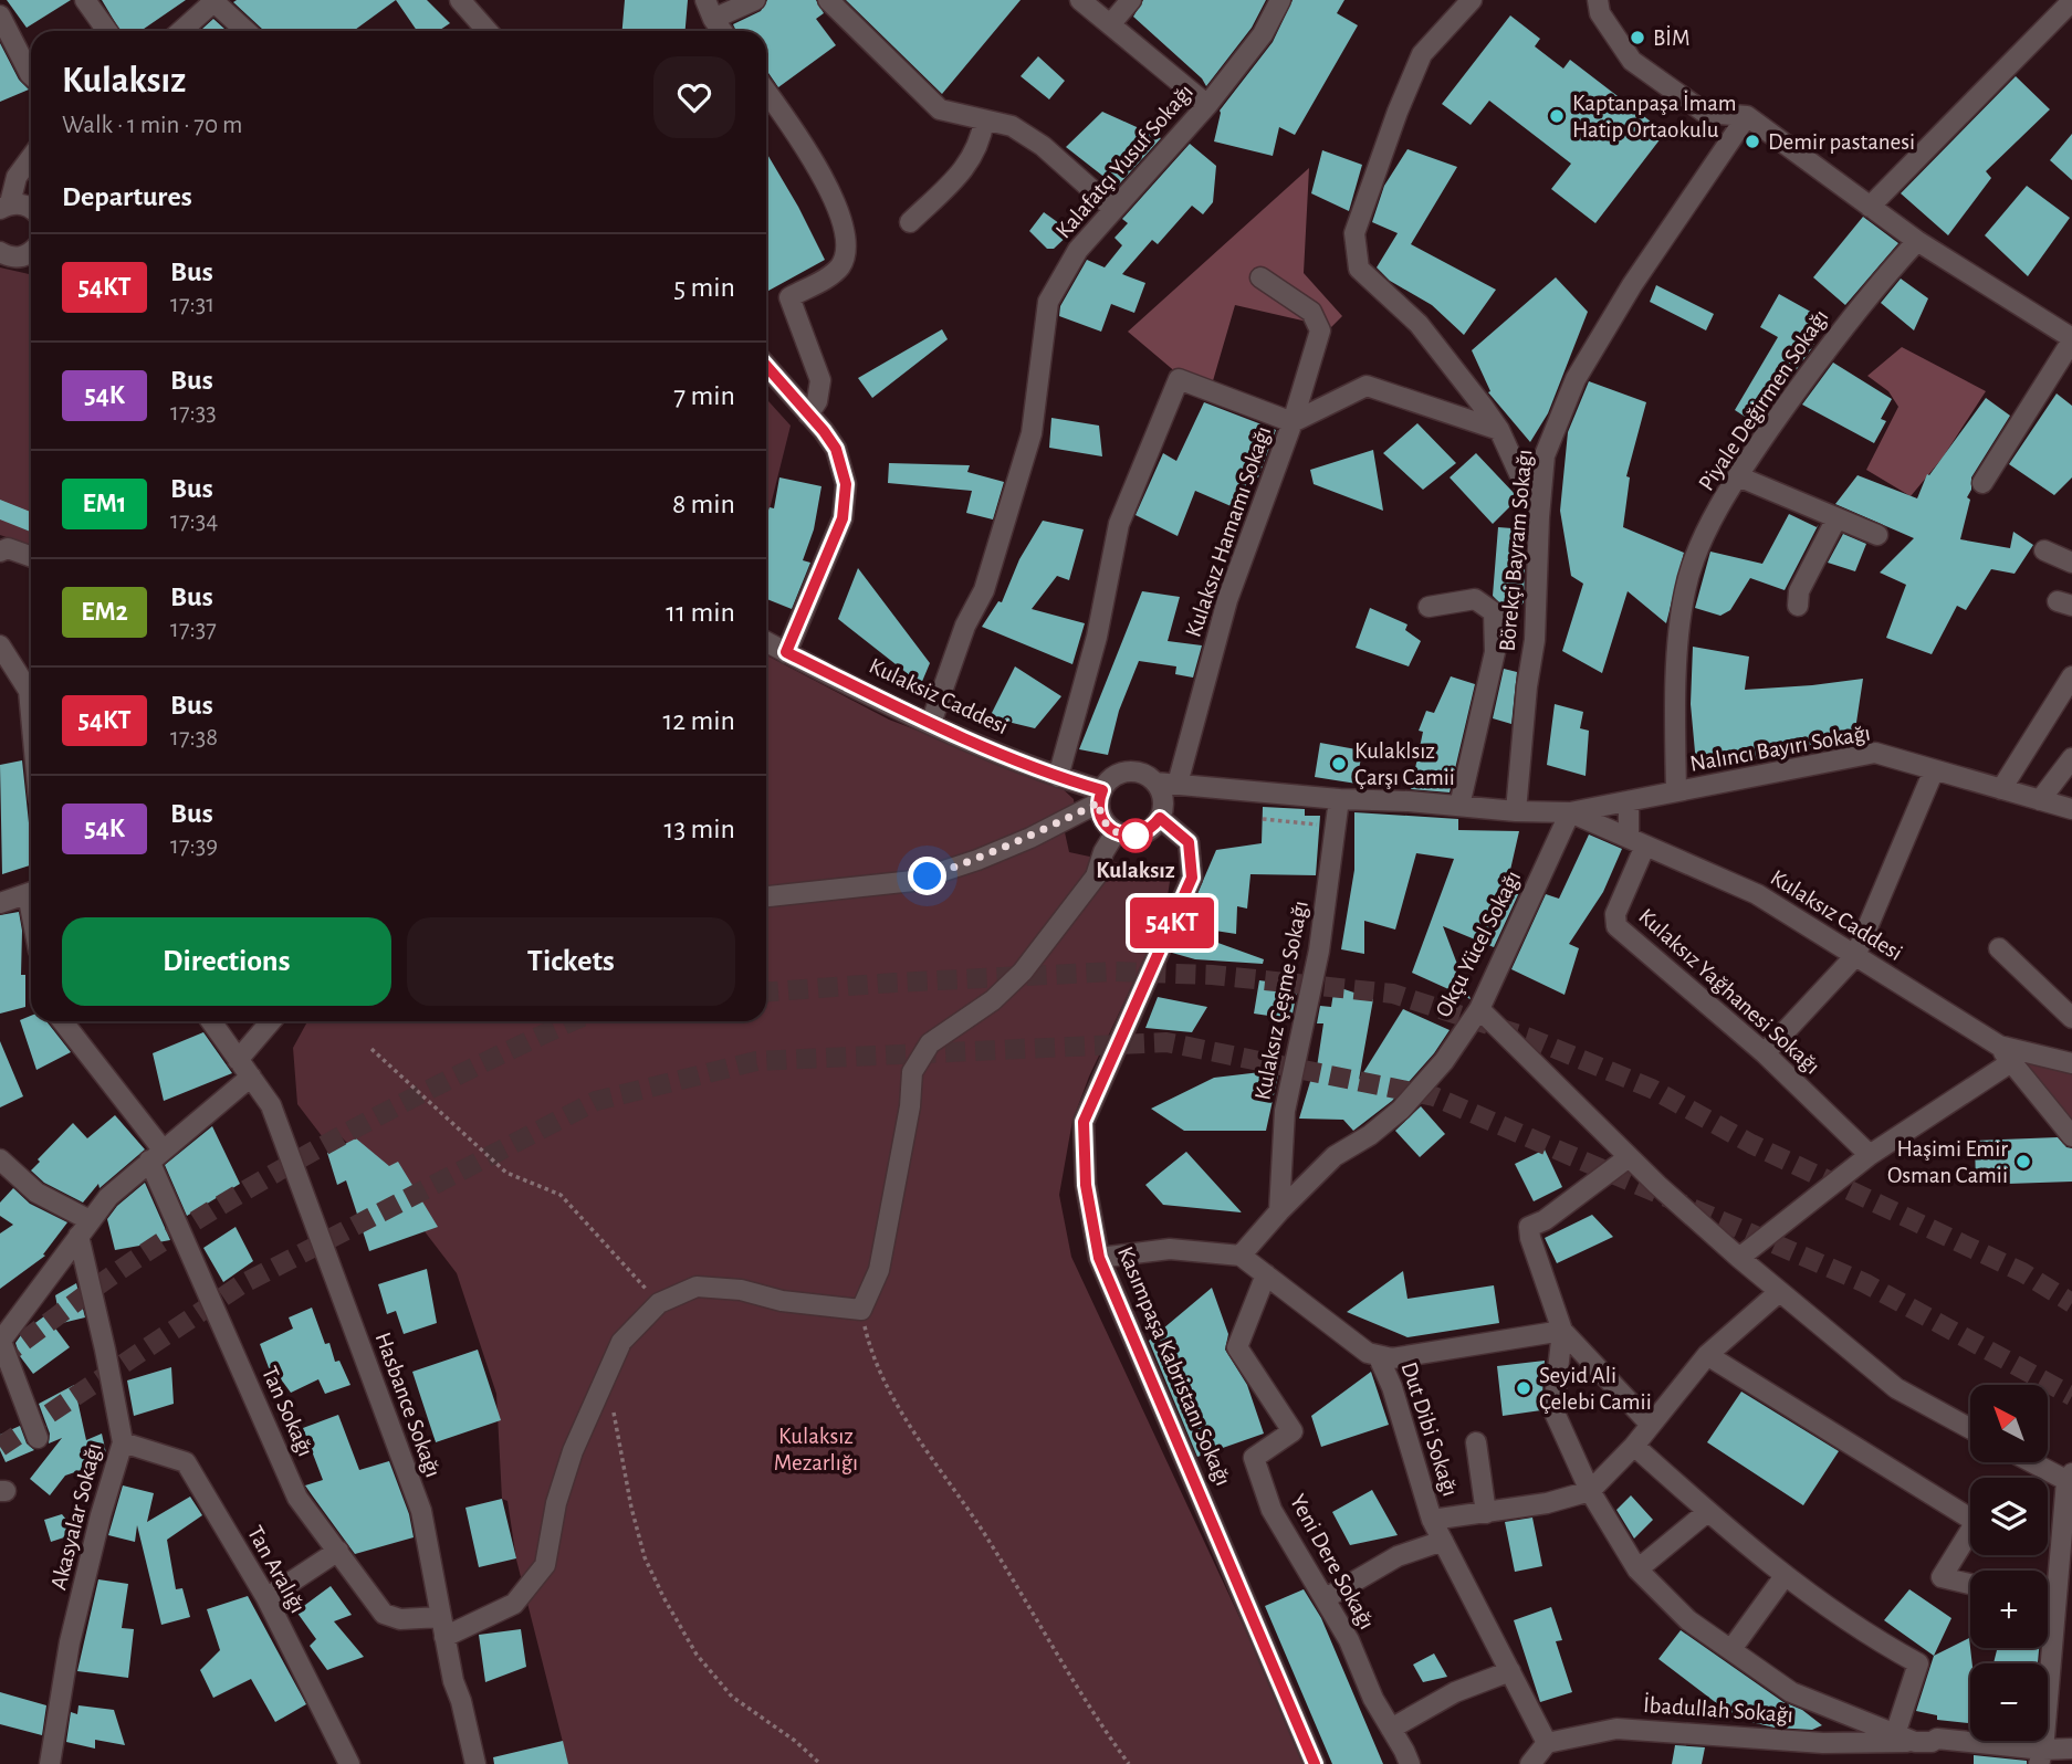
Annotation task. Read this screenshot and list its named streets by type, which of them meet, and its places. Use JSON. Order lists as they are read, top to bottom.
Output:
{
  "streets": {
    "street": [
      "Kalafatçı Yusuf Sokağı",
      "Piyale Değirmen Sokağı",
      "Kulaksız Hamamı Sokağı",
      "Börekçi Bayram Sokağı",
      "Kulaksiz Caddesi",
      "Nalıncı Bayırı Sokağı",
      "Kulaksız Caddesi",
      "Okçu Yücel Sokağı",
      "Kulaksız Yağhanesi Sokağı",
      "Kulaksız Çeşme Sokağı",
      "Kasımpaşa Kabristanı Sokağı",
      "Hasbance Sokağı",
      "Tan Sokağı",
      "Dut Dibi Sokağı",
      "Akasyalar Sokağı",
      "Yeni Dere Sokağı",
      "Tan Aralığı",
      "İbadullah Sokağı"
    ]
  },
  "crossings": [
    ["Kalafatçı Yusuf Sokağı", "Kulaksiz Caddesi"],
    ["Piyale Değirmen Sokağı", "Nalıncı Bayırı Sokağı"],
    ["Kulaksiz Caddesi", "Kasımpaşa Kabristanı Sokağı"],
    ["Nalıncı Bayırı Sokağı", "Kulaksız Caddesi"],
    ["Nalıncı Bayırı Sokağı", "Okçu Yücel Sokağı"],
    ["Kulaksız Caddesi", "Okçu Yücel Sokağı"],
    ["Kulaksız Caddesi", "Kulaksız Yağhanesi Sokağı"],
    ["Okçu Yücel Sokağı", "Kulaksız Çeşme Sokağı"],
    ["Hasbance Sokağı", "Tan Sokağı"],
    ["Dut Dibi Sokağı", "İbadullah Sokağı"],
    ["Akasyalar Sokağı", "Tan Aralığı"]
  ],
  "parks": ["Kulaksız Mezarlığı"],
  "places": [
    "BİM",
    "Kaptanpaşa İmam Hatip Ortaokulu",
    "Demir pastanesi",
    "Kulaklsız Çarşı Camii",
    "Kulaksız",
    "Haşimi Emir Osman Camii",
    "Seyid Ali Çelebi Camii"
  ],
  "lines": ["bus line 54KT"],
  "north": "top left",
  "page": {
    "on_map": "54KT",
    "heading": [
      ["Kulaksız", "Walk · 1 min · 70 m"],
      "Departures"
    ],
    "list": [
      {
        "mark": "54KT",
        "name": "Bus",
        "note": "17:31",
        "value": "5 min"
      },
      {
        "mark": "54K",
        "name": "Bus",
        "note": "17:33",
        "value": "7 min"
      },
      {
        "mark": "EM1",
        "name": "Bus",
        "note": "17:34",
        "value": "8 min"
      },
      {
        "mark": "EM2",
        "name": "Bus",
        "note": "17:37",
        "value": "11 min"
      },
      {
        "mark": "54KT",
        "name": "Bus",
        "note": "17:38",
        "value": "12 min"
      },
      {
        "mark": "54K",
        "name": "Bus",
        "note": "17:39",
        "value": "13 min"
      }
    ],
    "buttons": ["Directions", "Tickets"],
    "map_buttons": ["+", "−"]
  }
}
